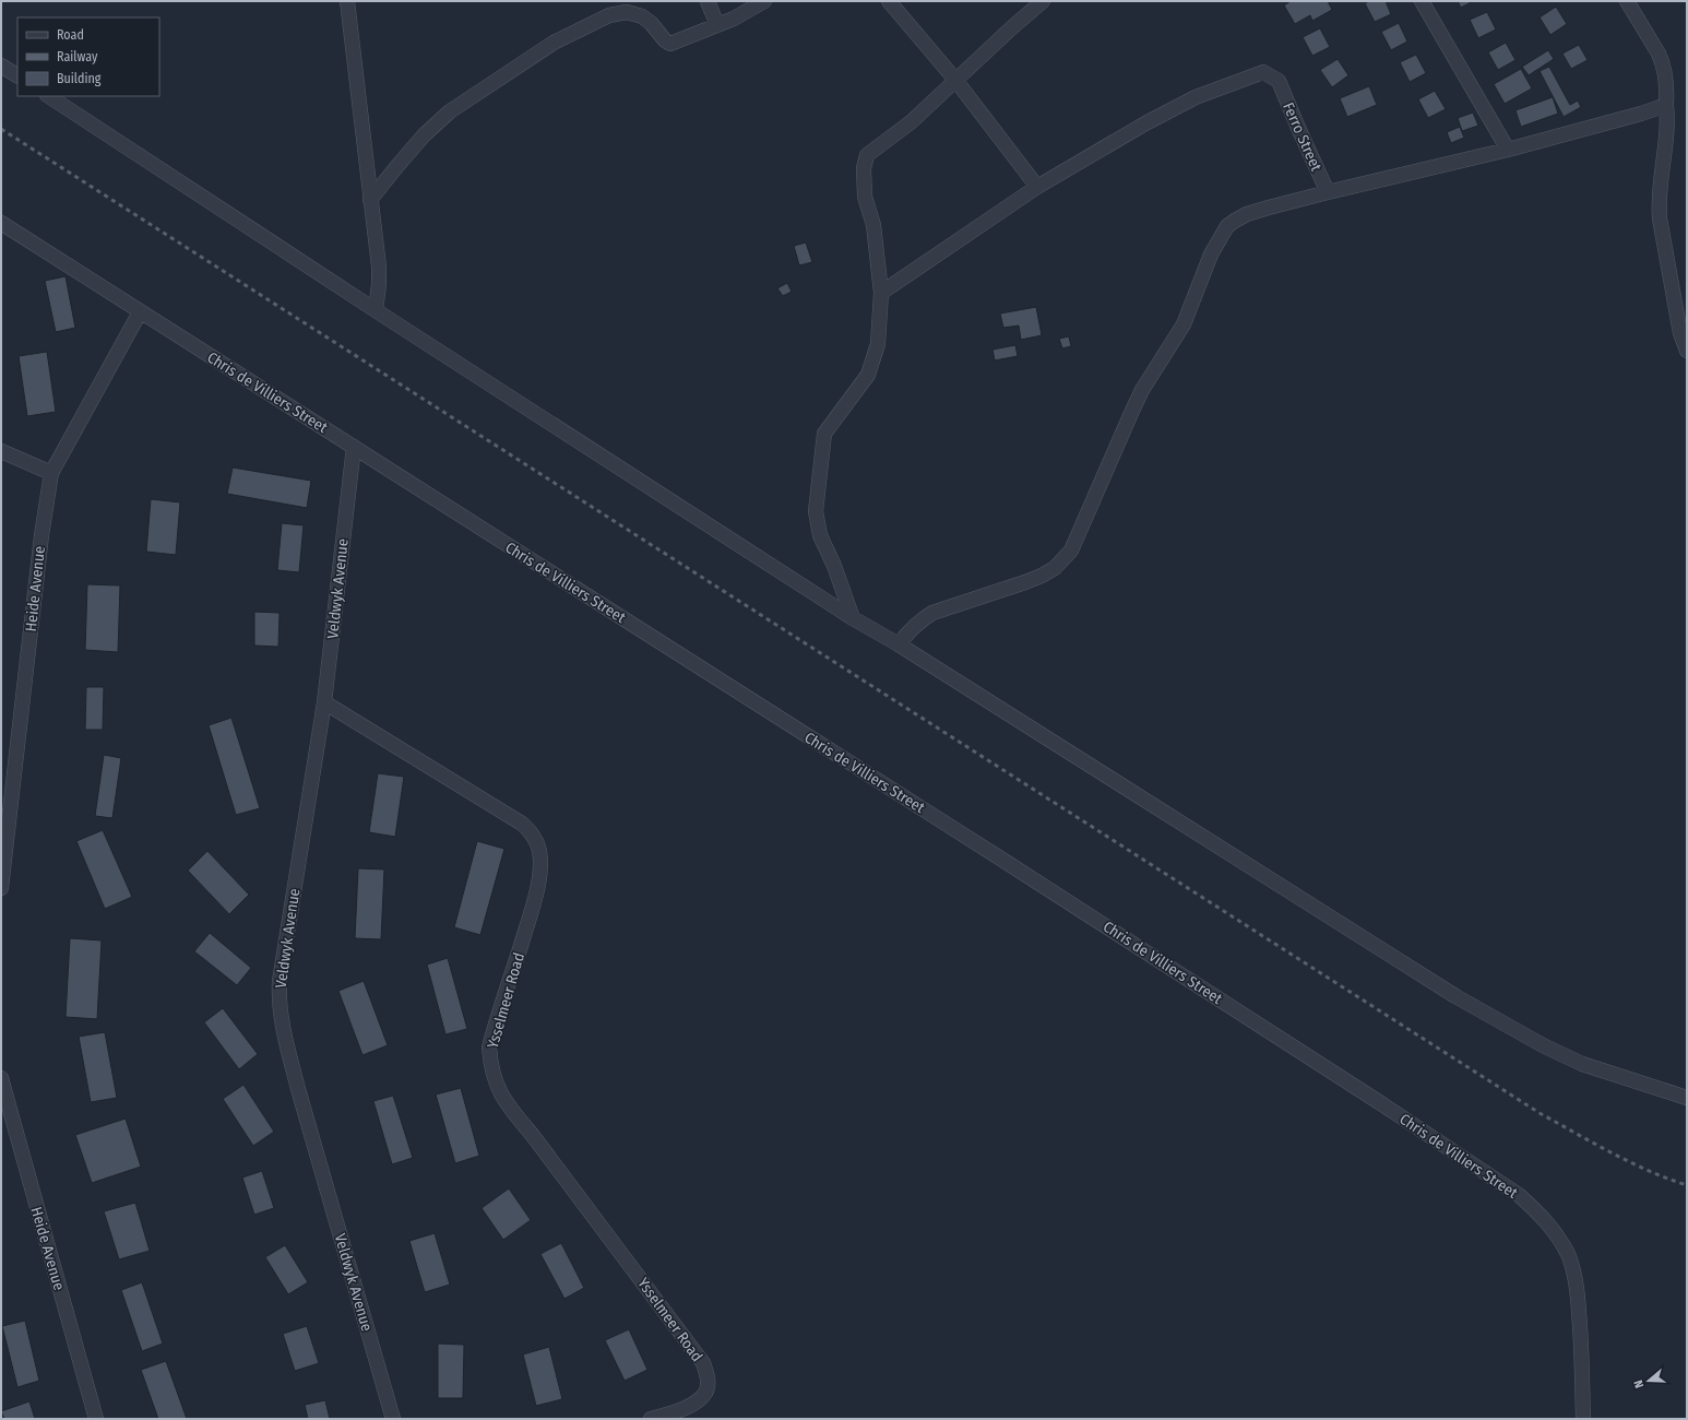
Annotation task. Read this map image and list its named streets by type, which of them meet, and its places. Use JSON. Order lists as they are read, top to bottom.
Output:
{
  "streets": {
    "street": [
      "Ferro Street",
      "Chris de Villiers Street",
      "Heide Avenue",
      "Veldwyk Avenue",
      "Ysselmeer Road"
    ]
  },
  "crossings": [
    ["Chris de Villiers Street", "Heide Avenue"],
    ["Chris de Villiers Street", "Veldwyk Avenue"],
    ["Veldwyk Avenue", "Ysselmeer Road"]
  ],
  "legend": ["Road", "Railway", "Building"],
  "north": "left"
}
